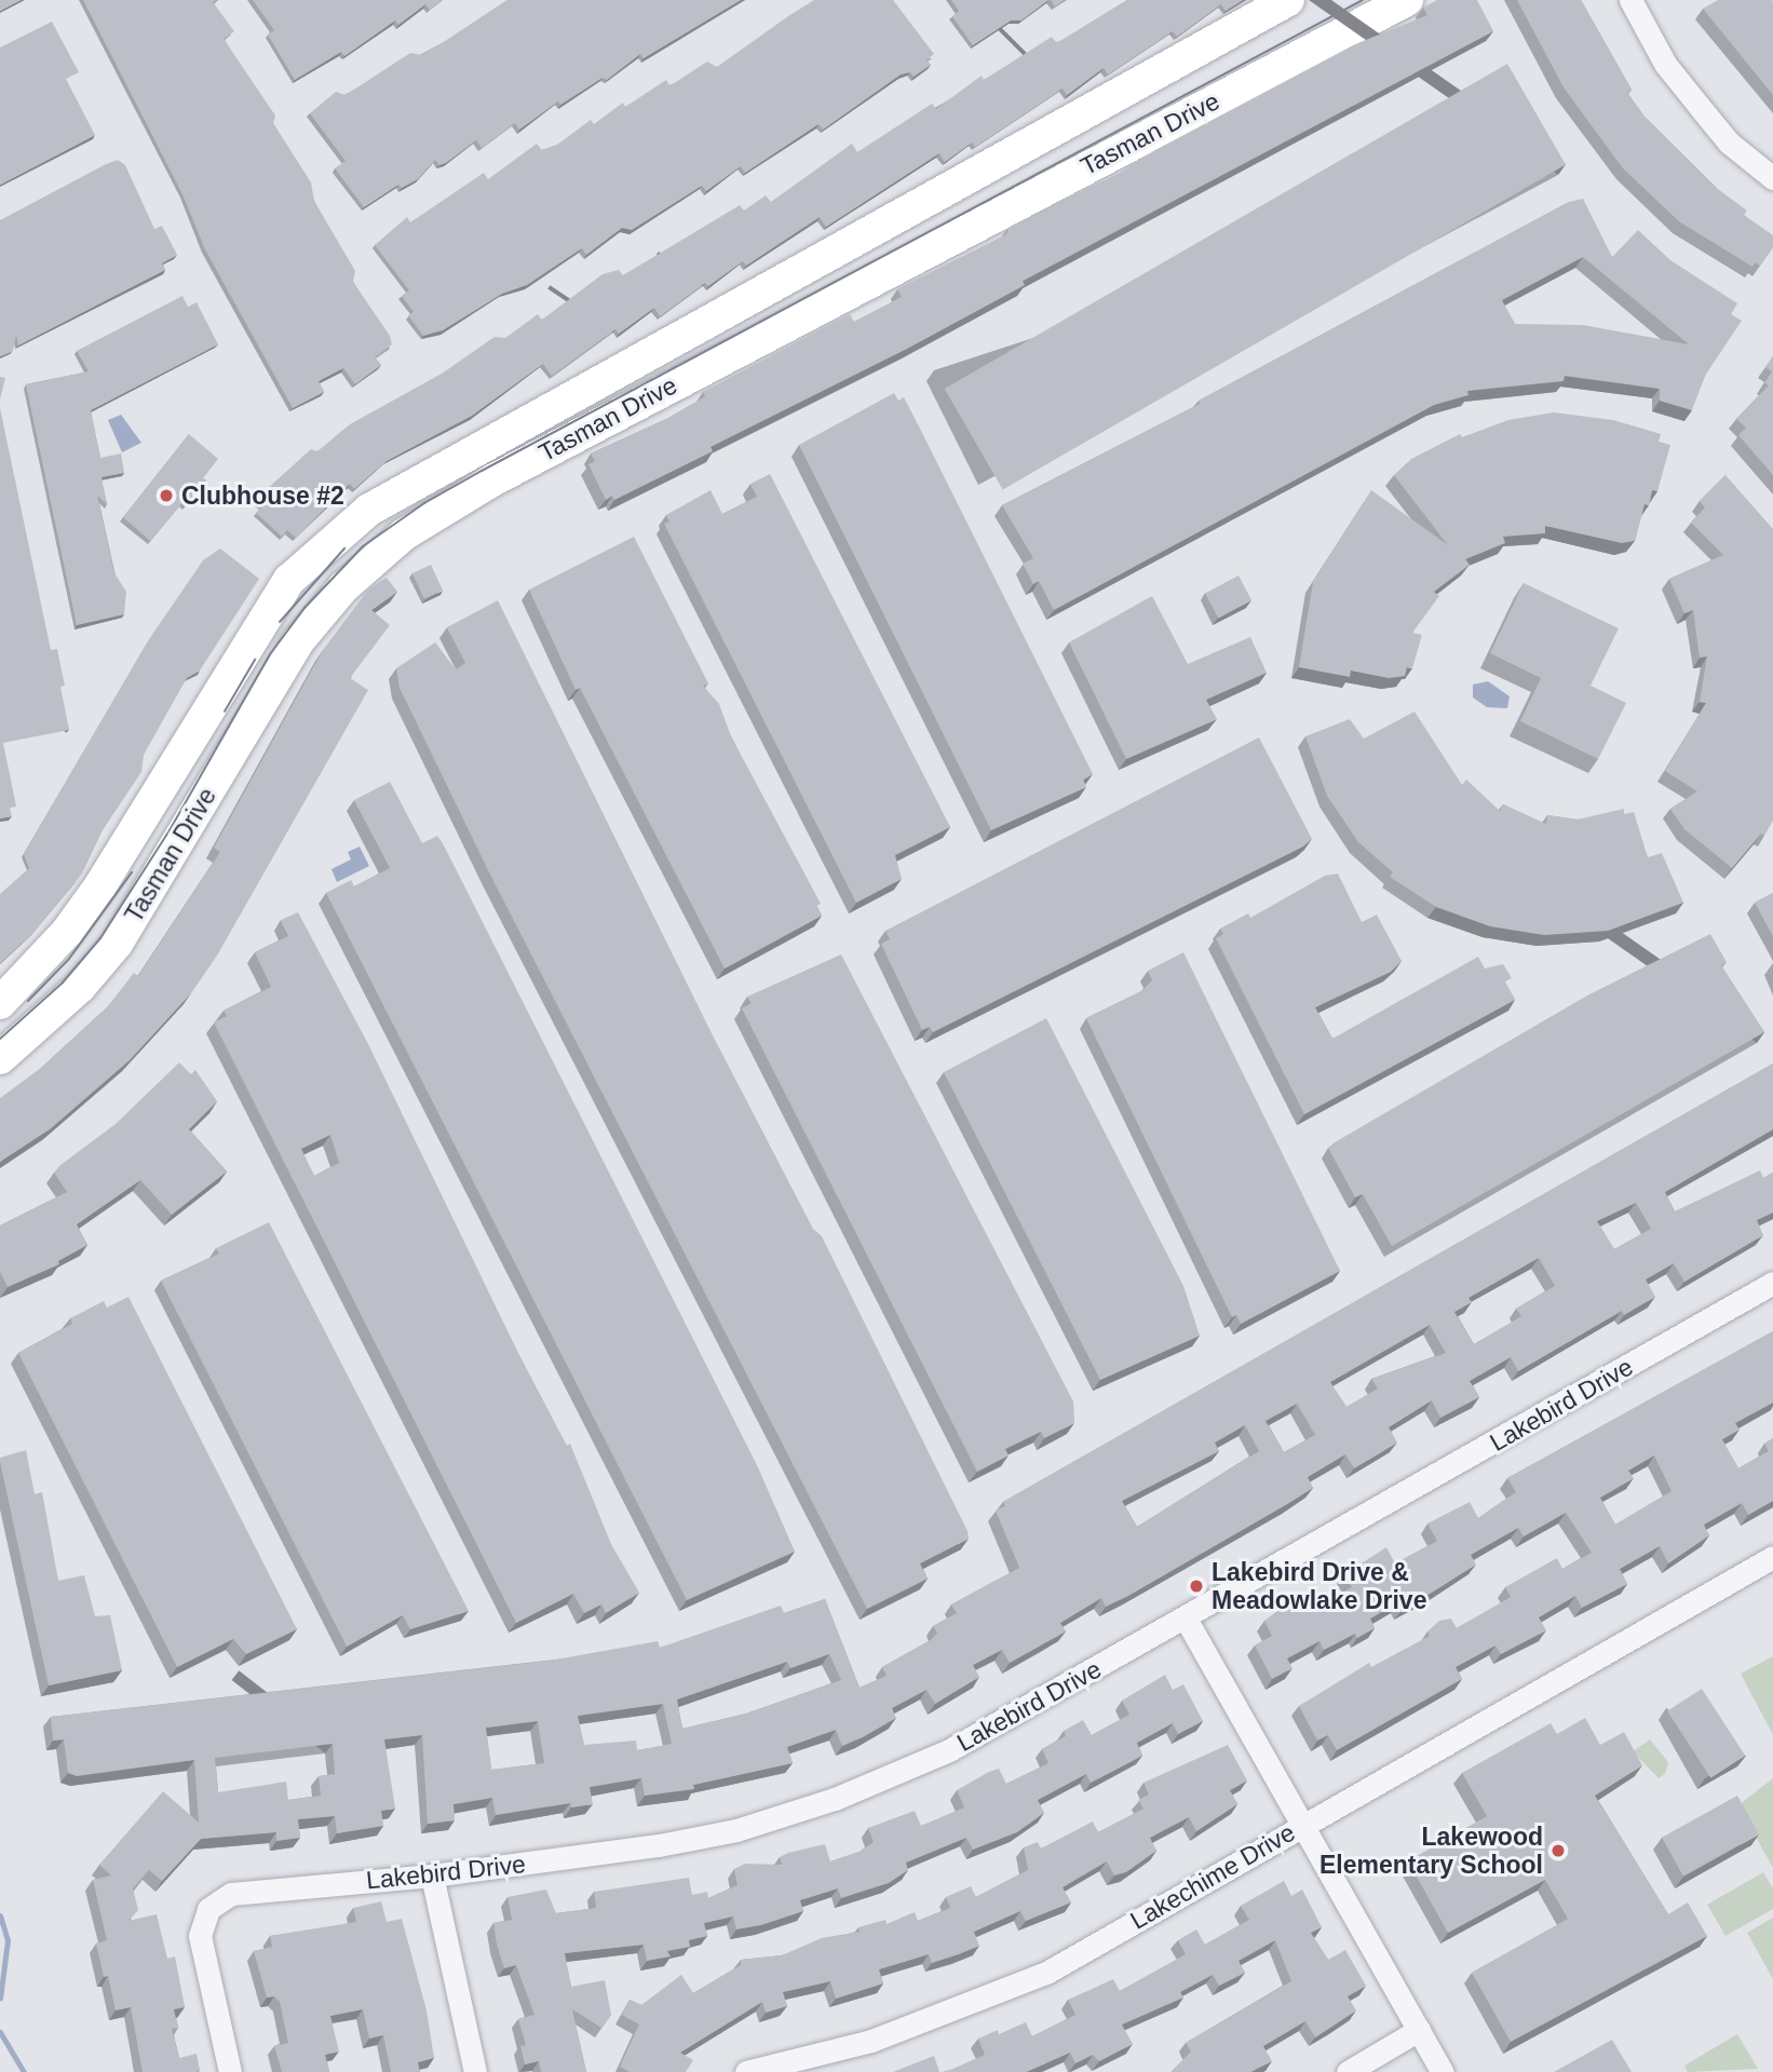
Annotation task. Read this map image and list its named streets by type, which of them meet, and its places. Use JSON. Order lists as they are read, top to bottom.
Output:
{
  "streets": {
    "street": ["Tasman Drive", "Lakebird Drive", "Lakechime Drive"]
  },
  "places": ["Clubhouse #2", "Lakebird Drive & Meadowlake Drive", "Lakewood Elementary School"]
}
